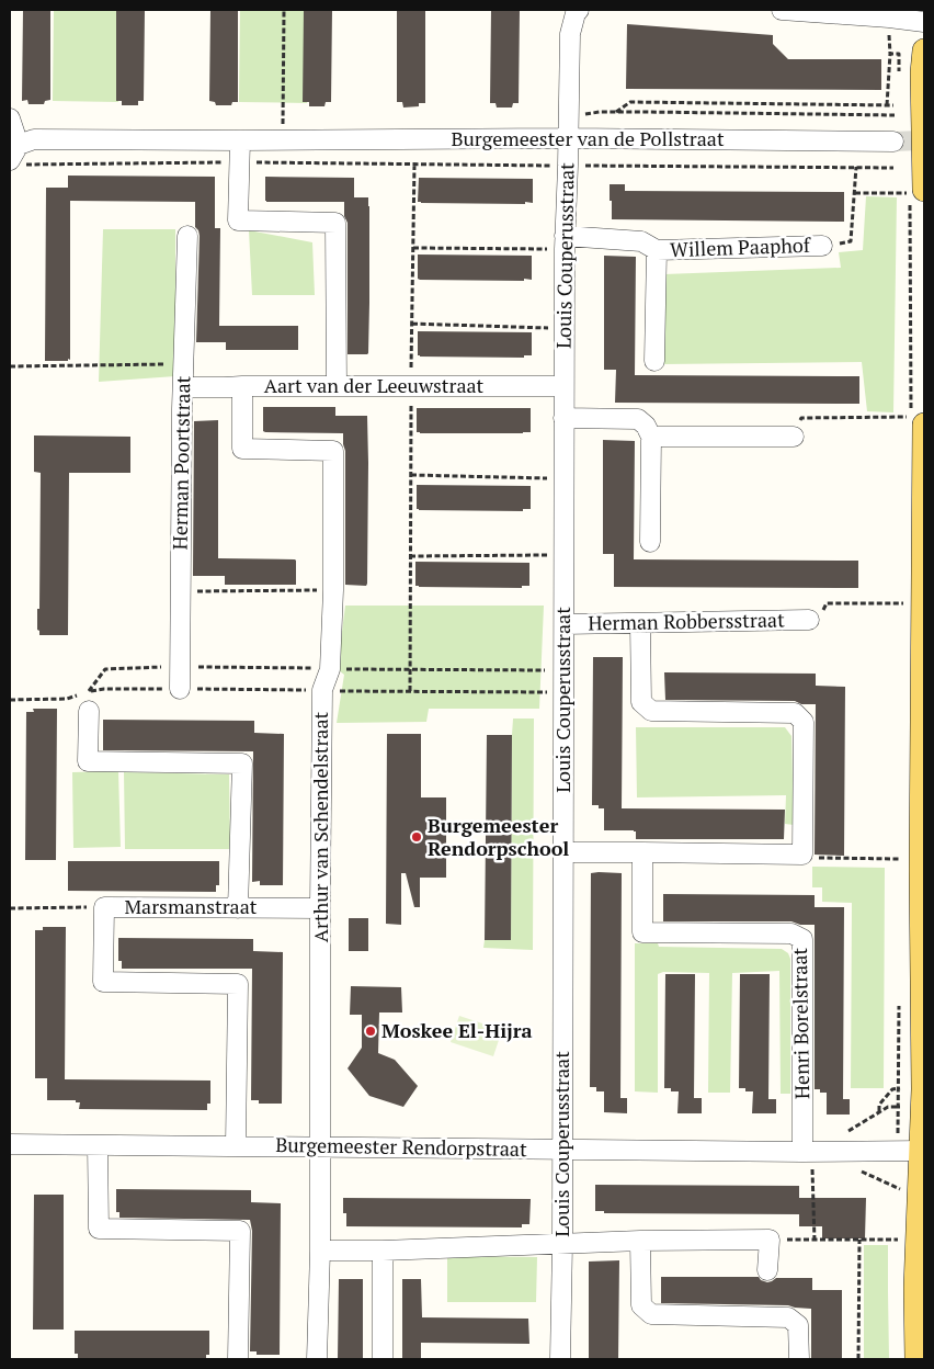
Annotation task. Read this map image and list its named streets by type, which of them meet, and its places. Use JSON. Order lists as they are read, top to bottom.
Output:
{
  "streets": {
    "street": [
      "Burgemeester van de Pollstraat",
      "Willem Paaphof",
      "Louis Couperusstraat",
      "Aart van der Leeuwstraat",
      "Herman Poortstraat",
      "Herman Robbersstraat",
      "Arthur van Schendelstraat",
      "Marsmanstraat",
      "Henri Borelstraat",
      "Burgemeester Rendorpstraat"
    ]
  },
  "crossings": [
    ["Burgemeester van de Pollstraat", "Louis Couperusstraat"],
    ["Willem Paaphof", "Louis Couperusstraat"],
    ["Louis Couperusstraat", "Aart van der Leeuwstraat"],
    ["Louis Couperusstraat", "Herman Robbersstraat"],
    ["Louis Couperusstraat", "Burgemeester Rendorpstraat"],
    ["Aart van der Leeuwstraat", "Herman Poortstraat"],
    ["Aart van der Leeuwstraat", "Arthur van Schendelstraat"],
    ["Arthur van Schendelstraat", "Marsmanstraat"],
    ["Arthur van Schendelstraat", "Burgemeester Rendorpstraat"],
    ["Marsmanstraat", "Burgemeester Rendorpstraat"],
    ["Henri Borelstraat", "Burgemeester Rendorpstraat"]
  ],
  "places": ["Burgemeester Rendorpschool", "Moskee El-Hijra"]
}
